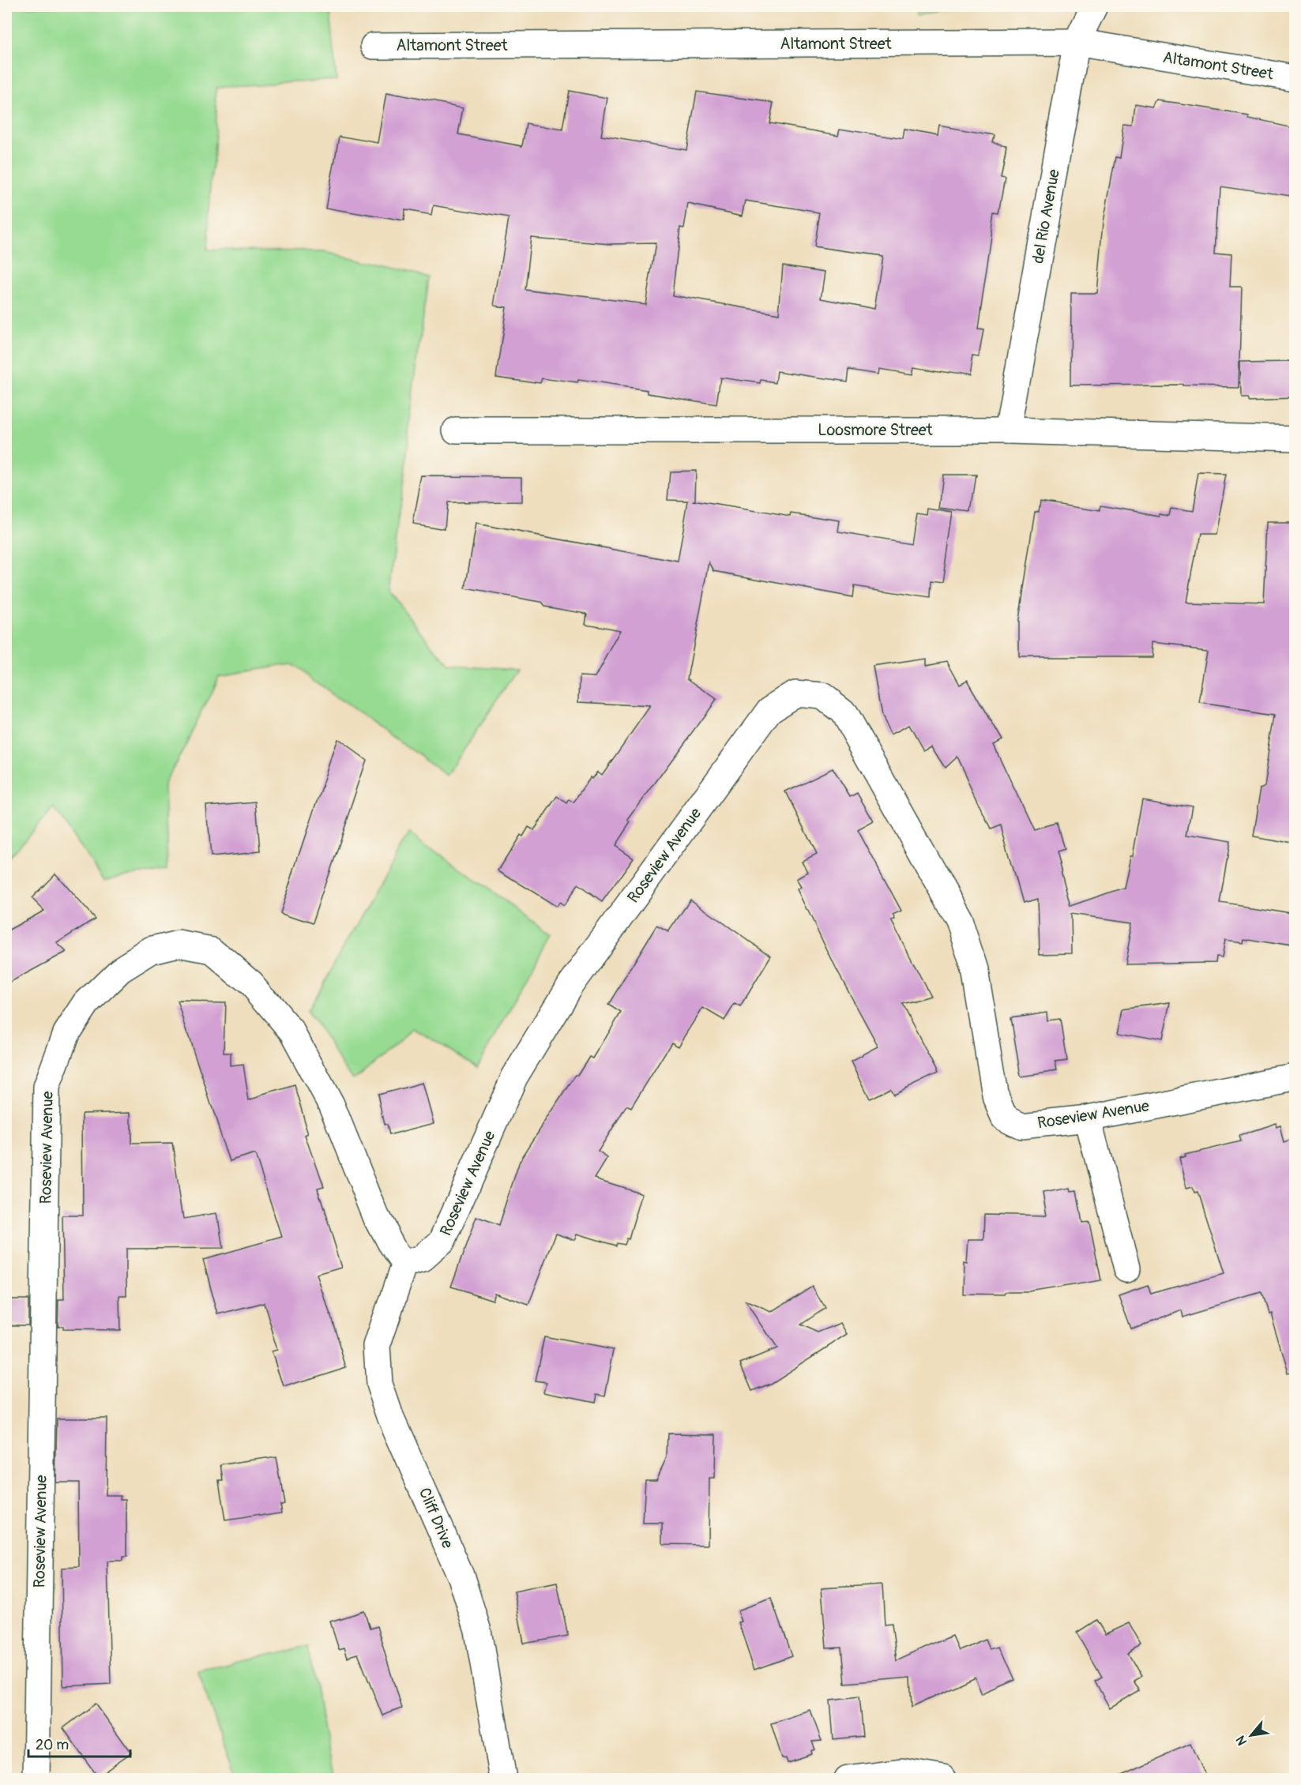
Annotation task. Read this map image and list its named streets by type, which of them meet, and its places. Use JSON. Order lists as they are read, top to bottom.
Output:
{
  "streets": {
    "street": [
      "Altamont Street",
      "del Rio Avenue",
      "Loosmore Street",
      "Roseview Avenue",
      "Cliff Drive"
    ]
  },
  "crossings": [
    ["Altamont Street", "del Rio Avenue"],
    ["del Rio Avenue", "Loosmore Street"],
    ["Roseview Avenue", "Cliff Drive"]
  ],
  "scale_bar": "20 m",
  "north": "bottom left"
}
